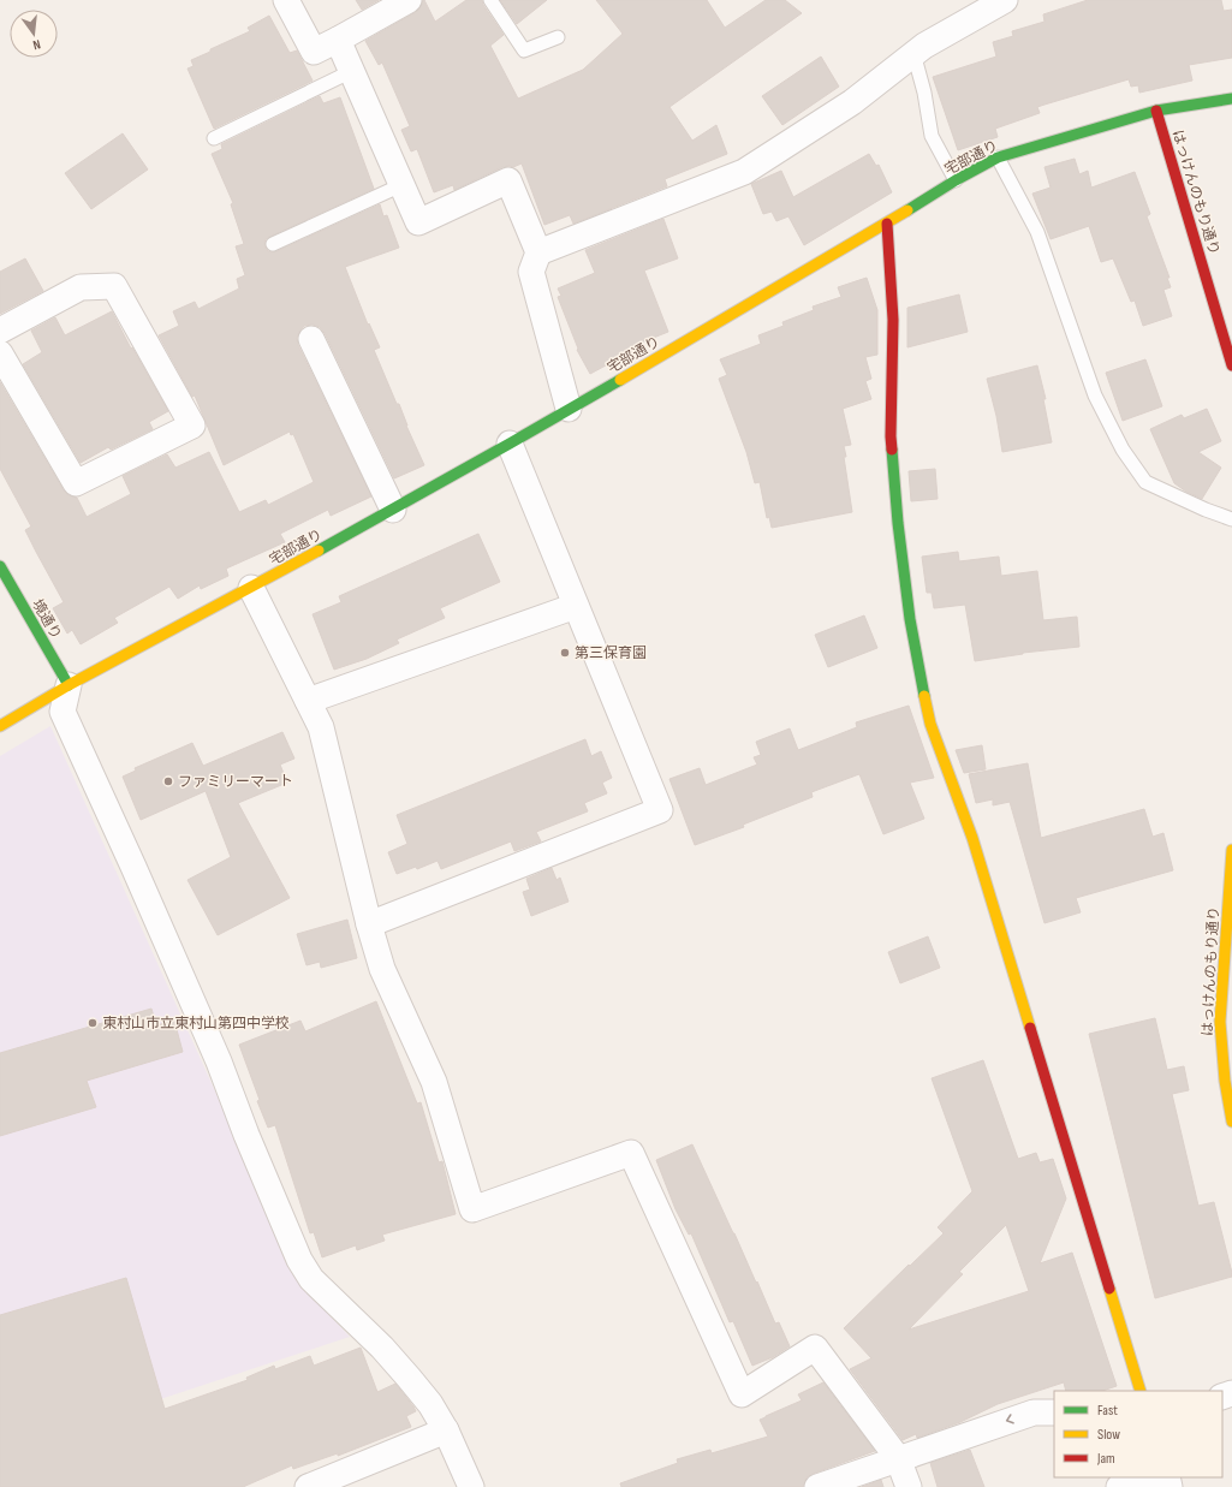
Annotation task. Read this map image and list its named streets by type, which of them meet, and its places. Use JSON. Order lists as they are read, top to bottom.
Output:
{
  "streets": {
    "street": ["宅部通り", "はっけんのもり通り", "境通り"]
  },
  "crossings": [
    ["宅部通り", "はっけんのもり通り"],
    ["宅部通り", "境通り"]
  ],
  "places": ["第三保育園", "ファミリーマート", "東村山市立東村山第四中学校"],
  "legend": ["Fast", "Slow", "Jam"],
  "north": "bottom"
}
